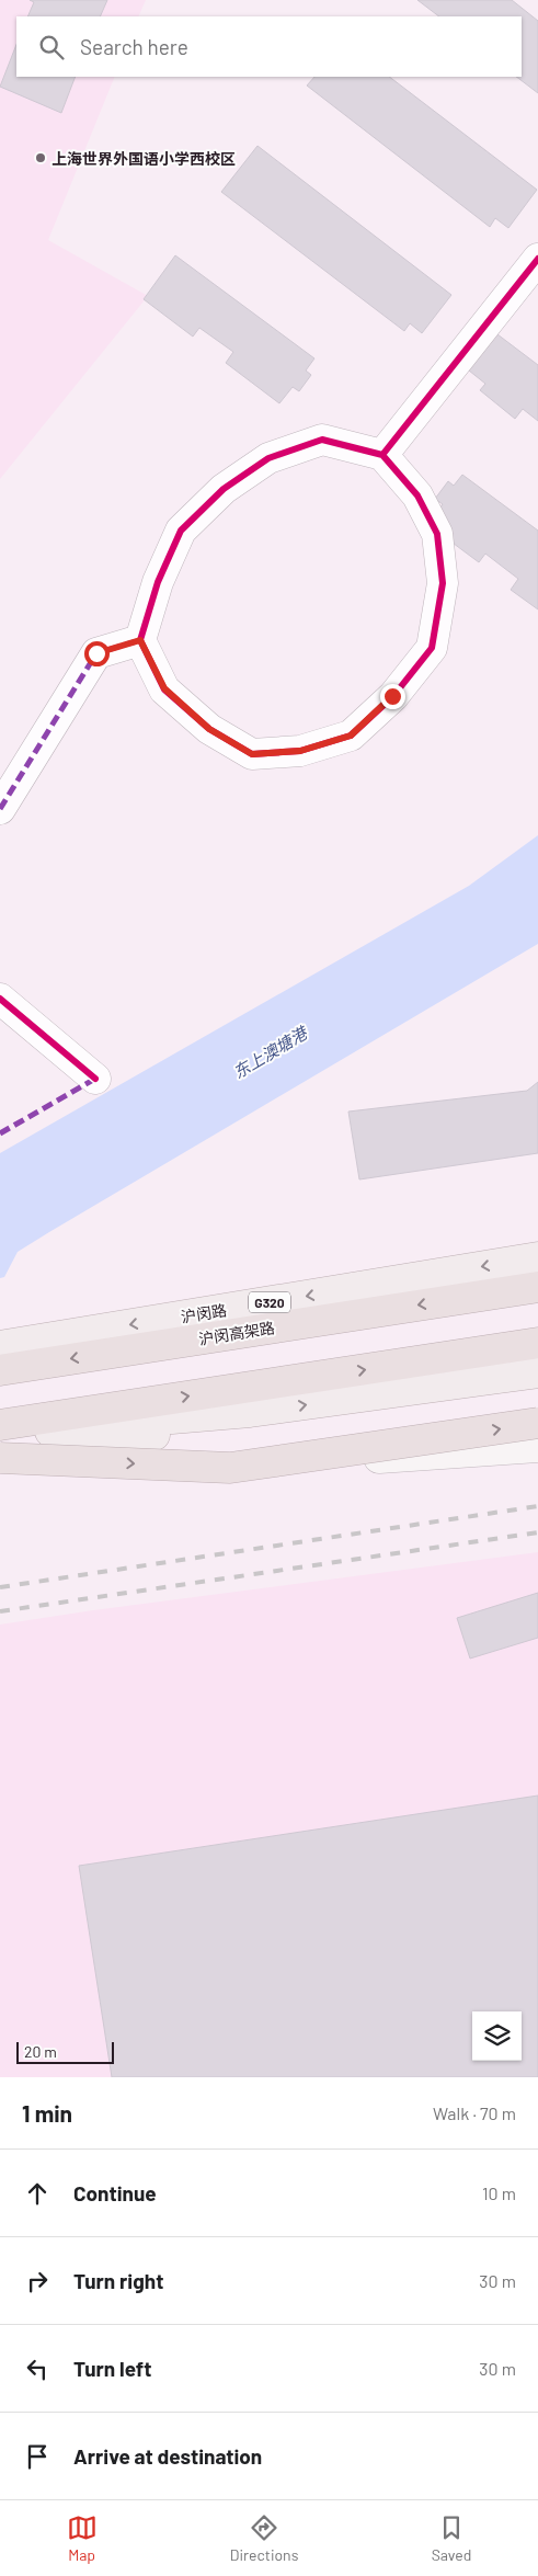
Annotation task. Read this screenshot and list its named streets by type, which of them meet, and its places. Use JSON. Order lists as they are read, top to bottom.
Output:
{
  "streets": {
    "highway": ["沪闵高架路"],
    "main road": ["G320", "沪闵路"]
  },
  "water": ["东上澳塘港"],
  "places": ["上海世界外国语小学西校区"],
  "scale_bar": "20 m",
  "page": {
    "search": "Search here",
    "scale": "20 m",
    "heading": ["1 min", "Walk · 70 m"],
    "list": [
      ["Continue", "10 m"],
      ["Turn right", "30 m"],
      ["Turn left", "30 m"],
      "Arrive at destination"
    ],
    "nav": ["Map", "Directions", "Saved"]
  }
}
